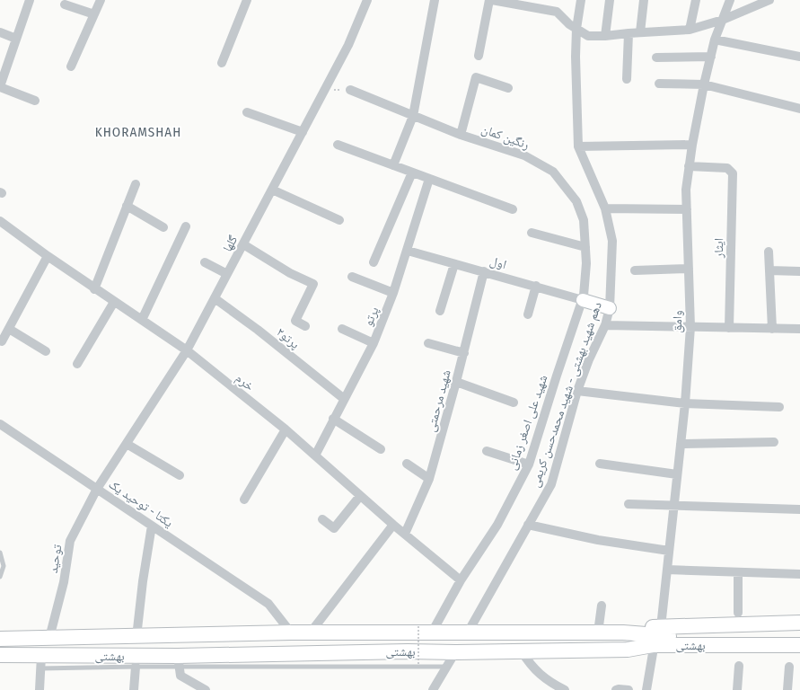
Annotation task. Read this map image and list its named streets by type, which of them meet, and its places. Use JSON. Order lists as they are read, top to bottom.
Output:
{
  "streets": {
    "main road": ["بهشتی"],
    "street": [
      "رنگین کمان",
      "گلها",
      "ایثار",
      "اول",
      "پرتو",
      "وامق",
      "پرتو۲",
      "خرم",
      "دهم شهید بهشتی - شهید محمدحسن کریمی",
      "شهید مرحمتی",
      "شهید علی اصغر زمانی",
      "یکتا - توحید یک",
      "توحید"
    ]
  },
  "crossings": [
    ["رنگین کمان", "شهید علی اصغر زمانی"],
    ["گلها", "پرتو۲"],
    ["گلها", "خرم"],
    ["گلها", "یکتا - توحید یک"],
    ["گلها", "توحید"],
    ["ایثار", "وامق"],
    ["اول", "پرتو"],
    ["اول", "شهید مرحمتی"],
    ["اول", "شهید علی اصغر زمانی"],
    ["پرتو", "پرتو۲"],
    ["پرتو", "خرم"],
    ["خرم", "شهید مرحمتی"],
    ["خرم", "شهید علی اصغر زمانی"],
    ["دهم شهید بهشتی - شهید محمدحسن کریمی", "بهشتی"],
    ["شهید علی اصغر زمانی", "بهشتی"],
    ["یکتا - توحید یک", "توحید"],
    ["یکتا - توحید یک", "بهشتی"],
    ["توحید", "بهشتی"]
  ],
  "districts": ["KHORAMSHAH"]
}
